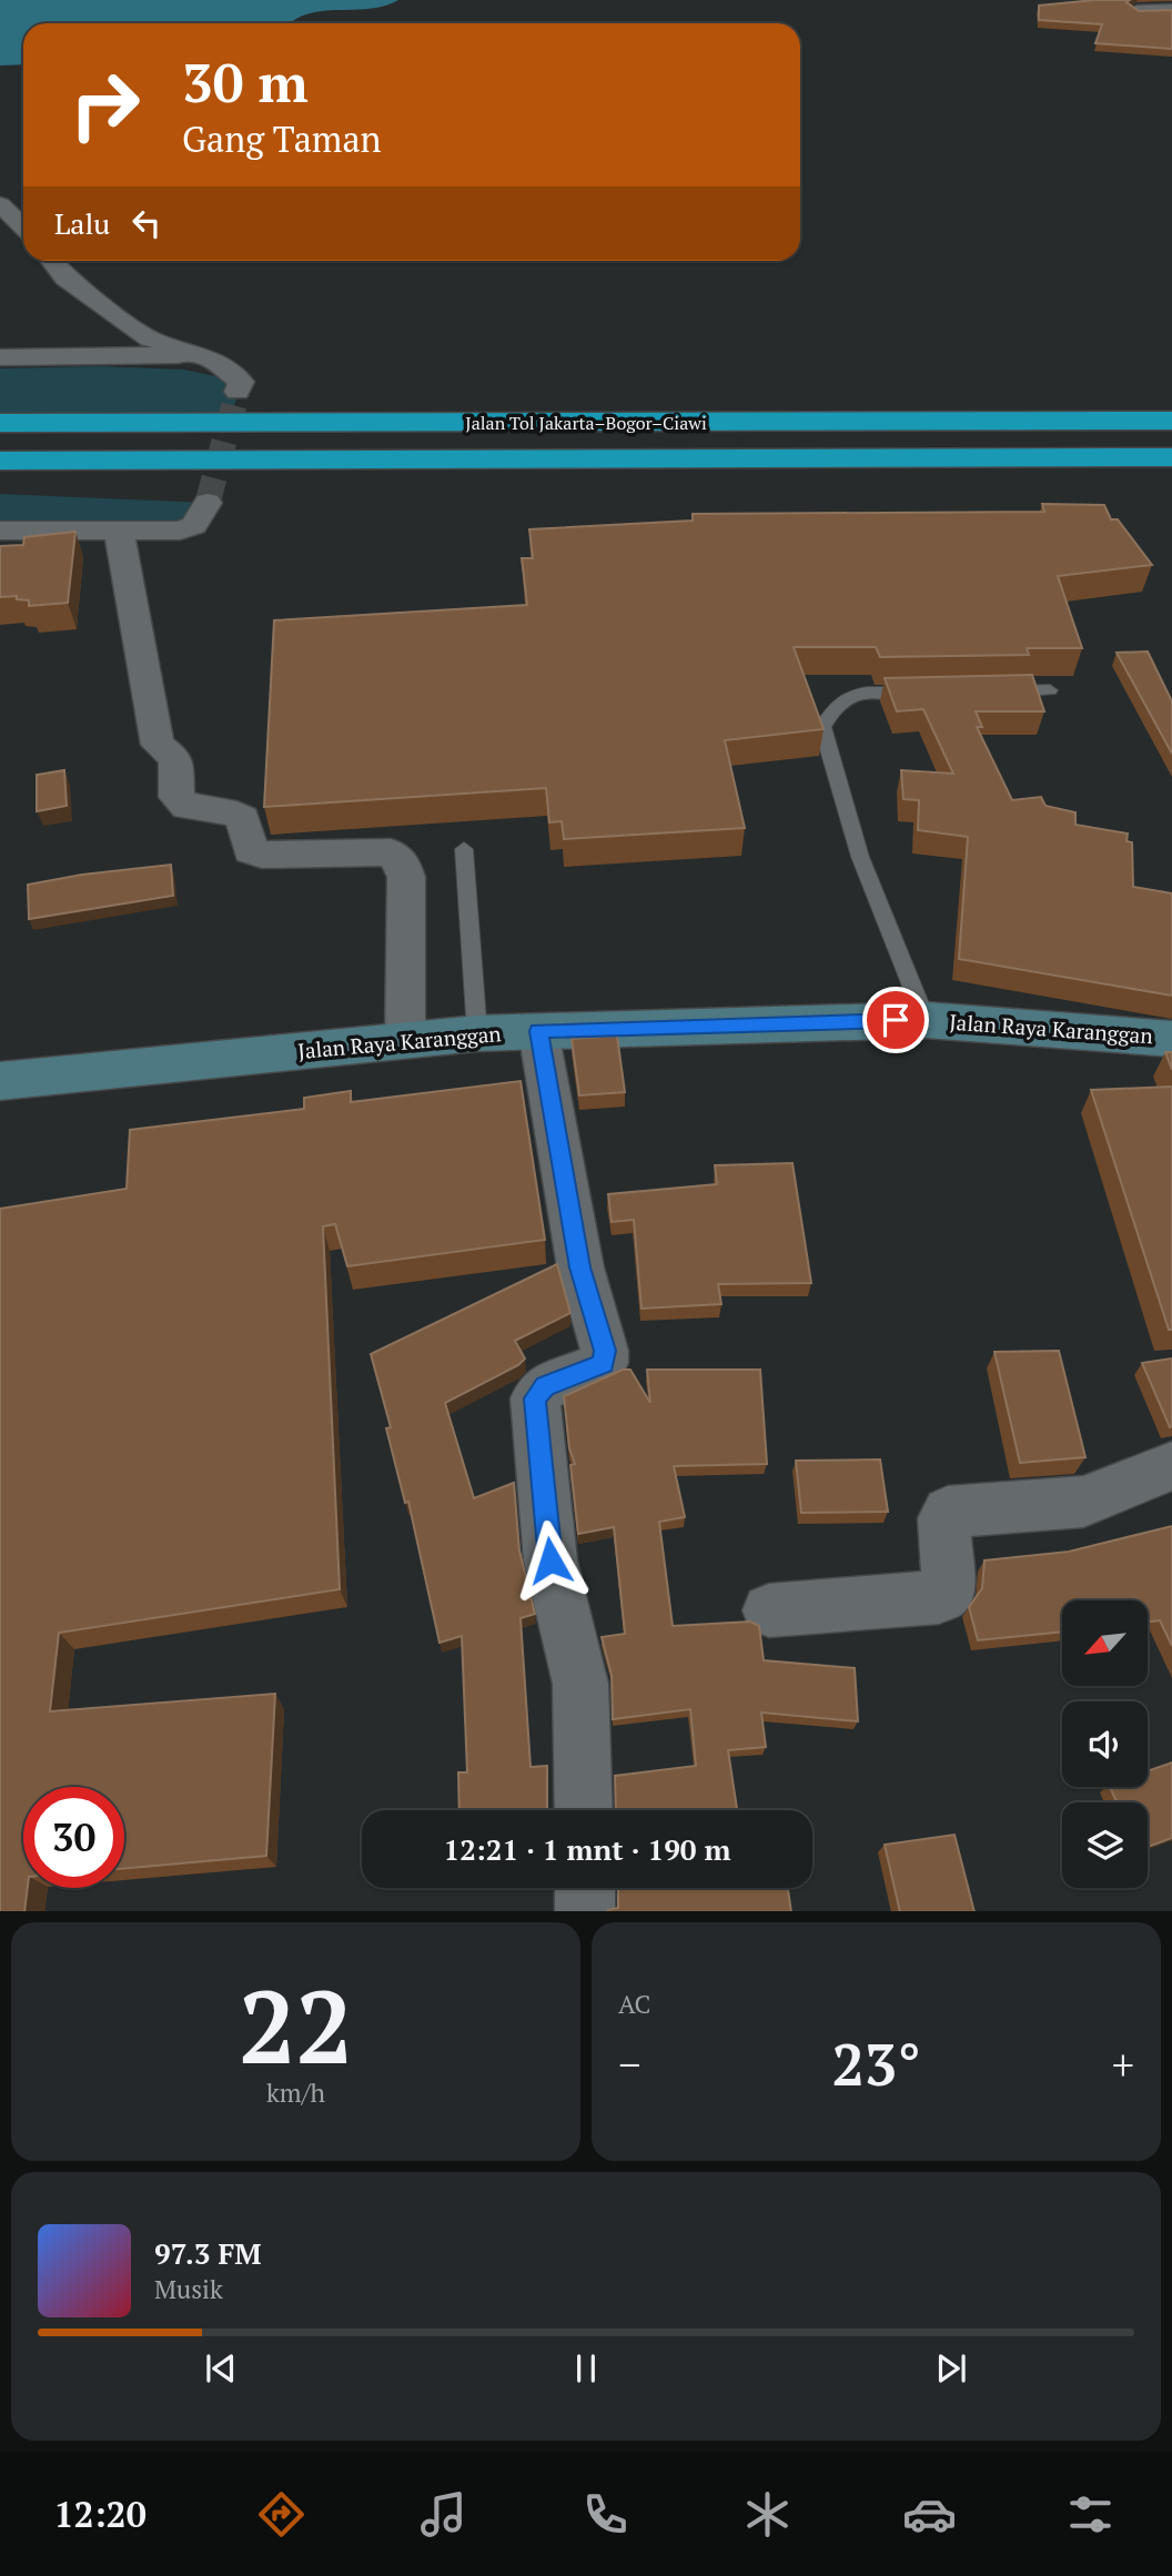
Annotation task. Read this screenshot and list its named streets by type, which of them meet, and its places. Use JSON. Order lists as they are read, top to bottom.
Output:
{
  "streets": {
    "highway": ["Jalan Tol Jakarta–Bogor–Ciawi"],
    "street": ["Jalan Raya Karanggan"]
  },
  "north": "bottom left",
  "page": {
    "turn": ["30 m", "Gang Taman"],
    "then": "Lalu",
    "limit": "30",
    "trip": "12:21 · 1 mnt · 190 m",
    "tile": [
      ["22", "km/h"],
      "AC"
    ],
    "heat": ["−", "23°", "+"],
    "song": ["97.3 FM", "Musik"],
    "tabs": "12:20"
  }
}
